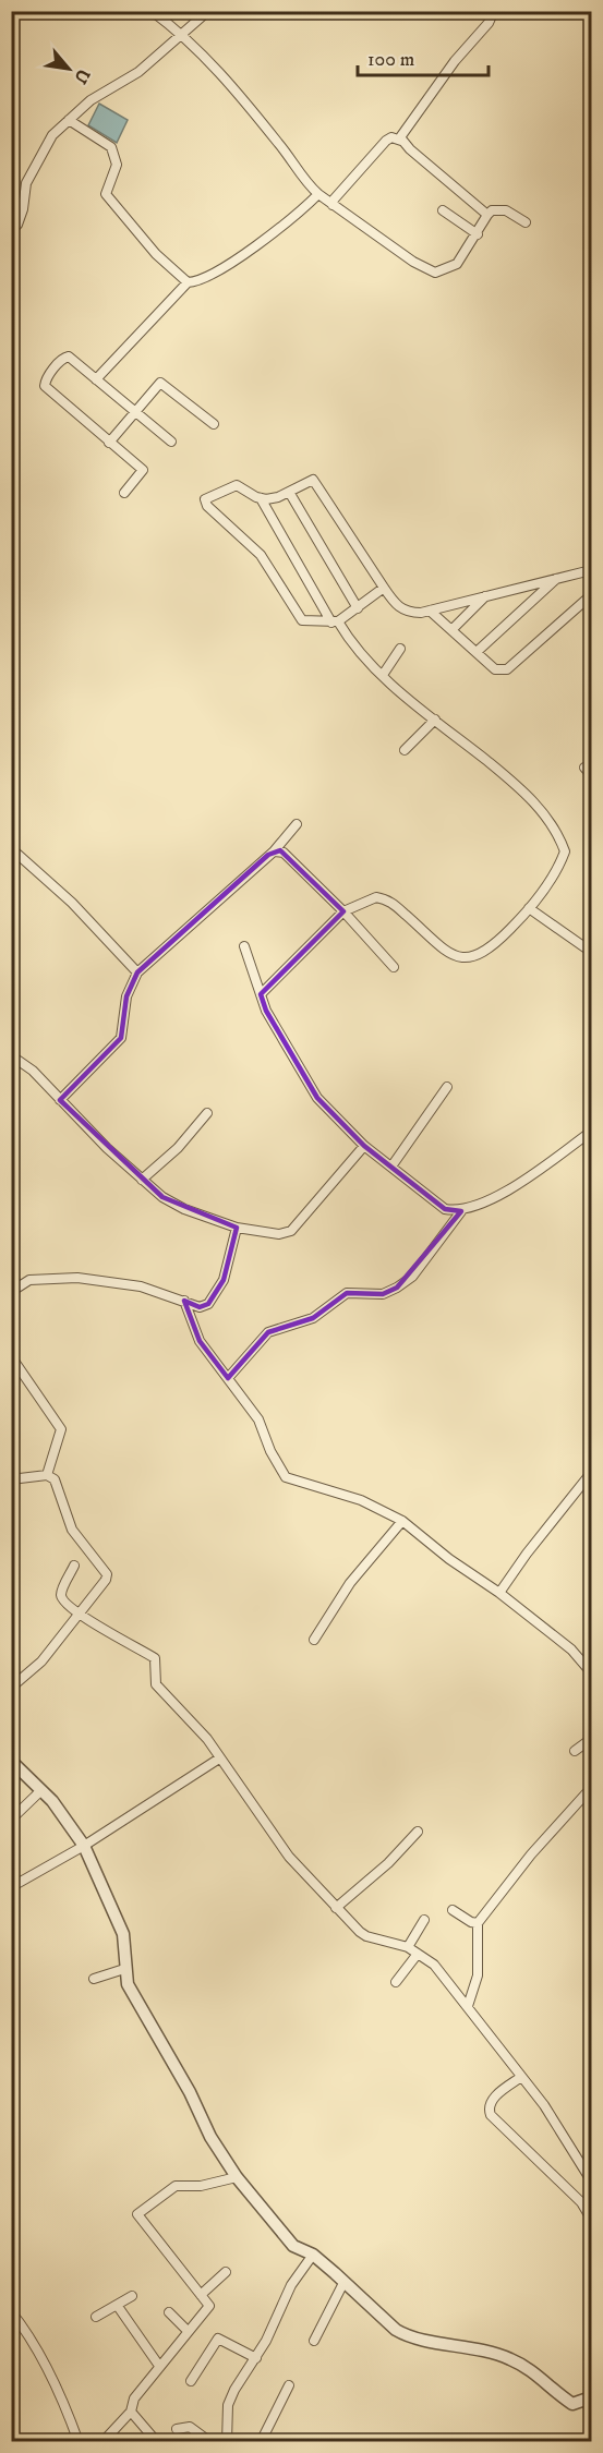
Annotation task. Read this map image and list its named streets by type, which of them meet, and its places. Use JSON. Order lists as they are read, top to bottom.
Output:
{
  "scale_bar": "100 m",
  "north": "bottom right"
}
